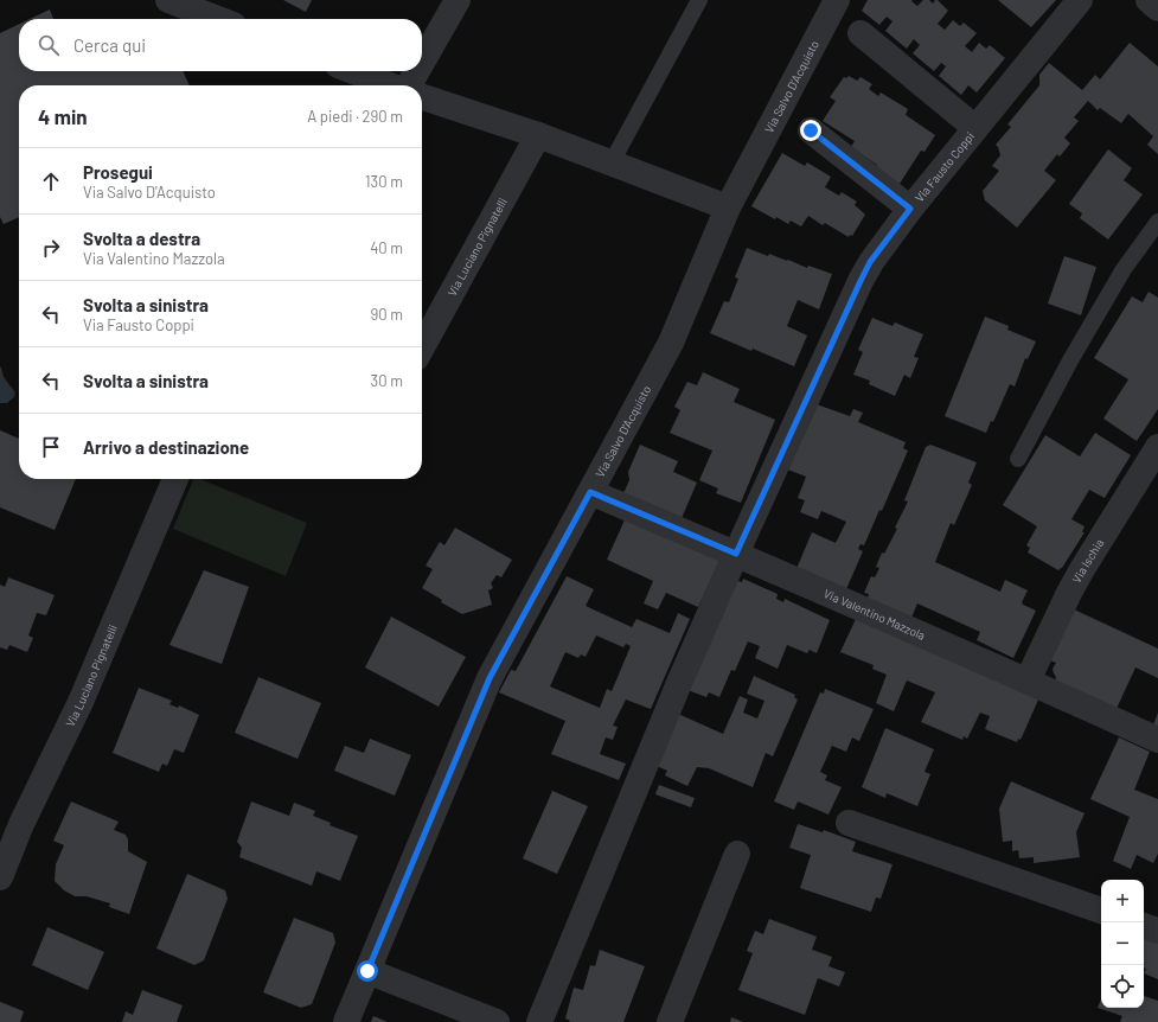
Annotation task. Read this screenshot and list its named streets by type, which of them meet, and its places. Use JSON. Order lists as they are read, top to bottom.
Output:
{
  "streets": {
    "street": [
      "Via Salvo D'Acquisto",
      "Via Fausto Coppi",
      "Via Luciano Pignatelli",
      "Via Ischia",
      "Via Valentino Mazzola"
    ]
  },
  "crossings": [
    ["Via Salvo D'Acquisto", "Via Valentino Mazzola"],
    ["Via Fausto Coppi", "Via Valentino Mazzola"],
    ["Via Ischia", "Via Valentino Mazzola"]
  ],
  "page": {
    "search": "Cerca qui",
    "heading": ["4 min", "A piedi · 290 m"],
    "list": [
      ["Prosegui", "Via Salvo D'Acquisto", "130 m"],
      ["Svolta a destra", "Via Valentino Mazzola", "40 m"],
      ["Svolta a sinistra", "Via Fausto Coppi", "90 m"],
      ["Svolta a sinistra", "30 m"],
      "Arrivo a destinazione"
    ],
    "map_buttons": ["+", "−"]
  }
}
